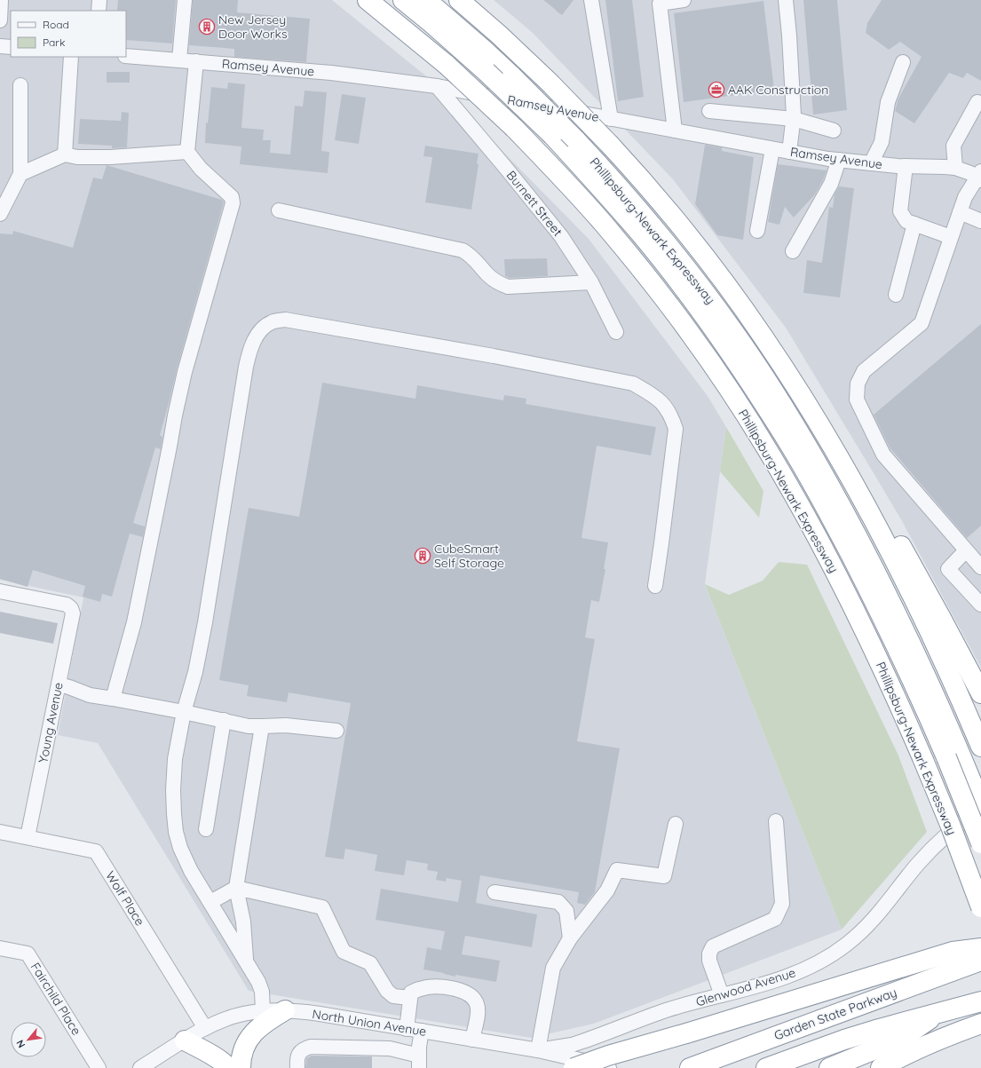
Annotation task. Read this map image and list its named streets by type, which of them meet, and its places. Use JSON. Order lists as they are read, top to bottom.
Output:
{
  "streets": {
    "highway": ["Phillipsburg-Newark Expressway", "Garden State Parkway"],
    "street": [
      "Ramsey Avenue",
      "Burnett Street",
      "Young Avenue",
      "Wolf Place",
      "Glenwood Avenue",
      "Fairchild Place",
      "North Union Avenue"
    ]
  },
  "crossings": [
    ["Ramsey Avenue", "Burnett Street"],
    ["Young Avenue", "Wolf Place"],
    ["Wolf Place", "North Union Avenue"],
    ["Glenwood Avenue", "North Union Avenue"]
  ],
  "places": {
    "building": ["New Jersey Door Works", "CubeSmart Self Storage"],
    "office": ["AAK Construction"]
  },
  "legend": ["Road", "Park"],
  "north": "bottom left"
}
